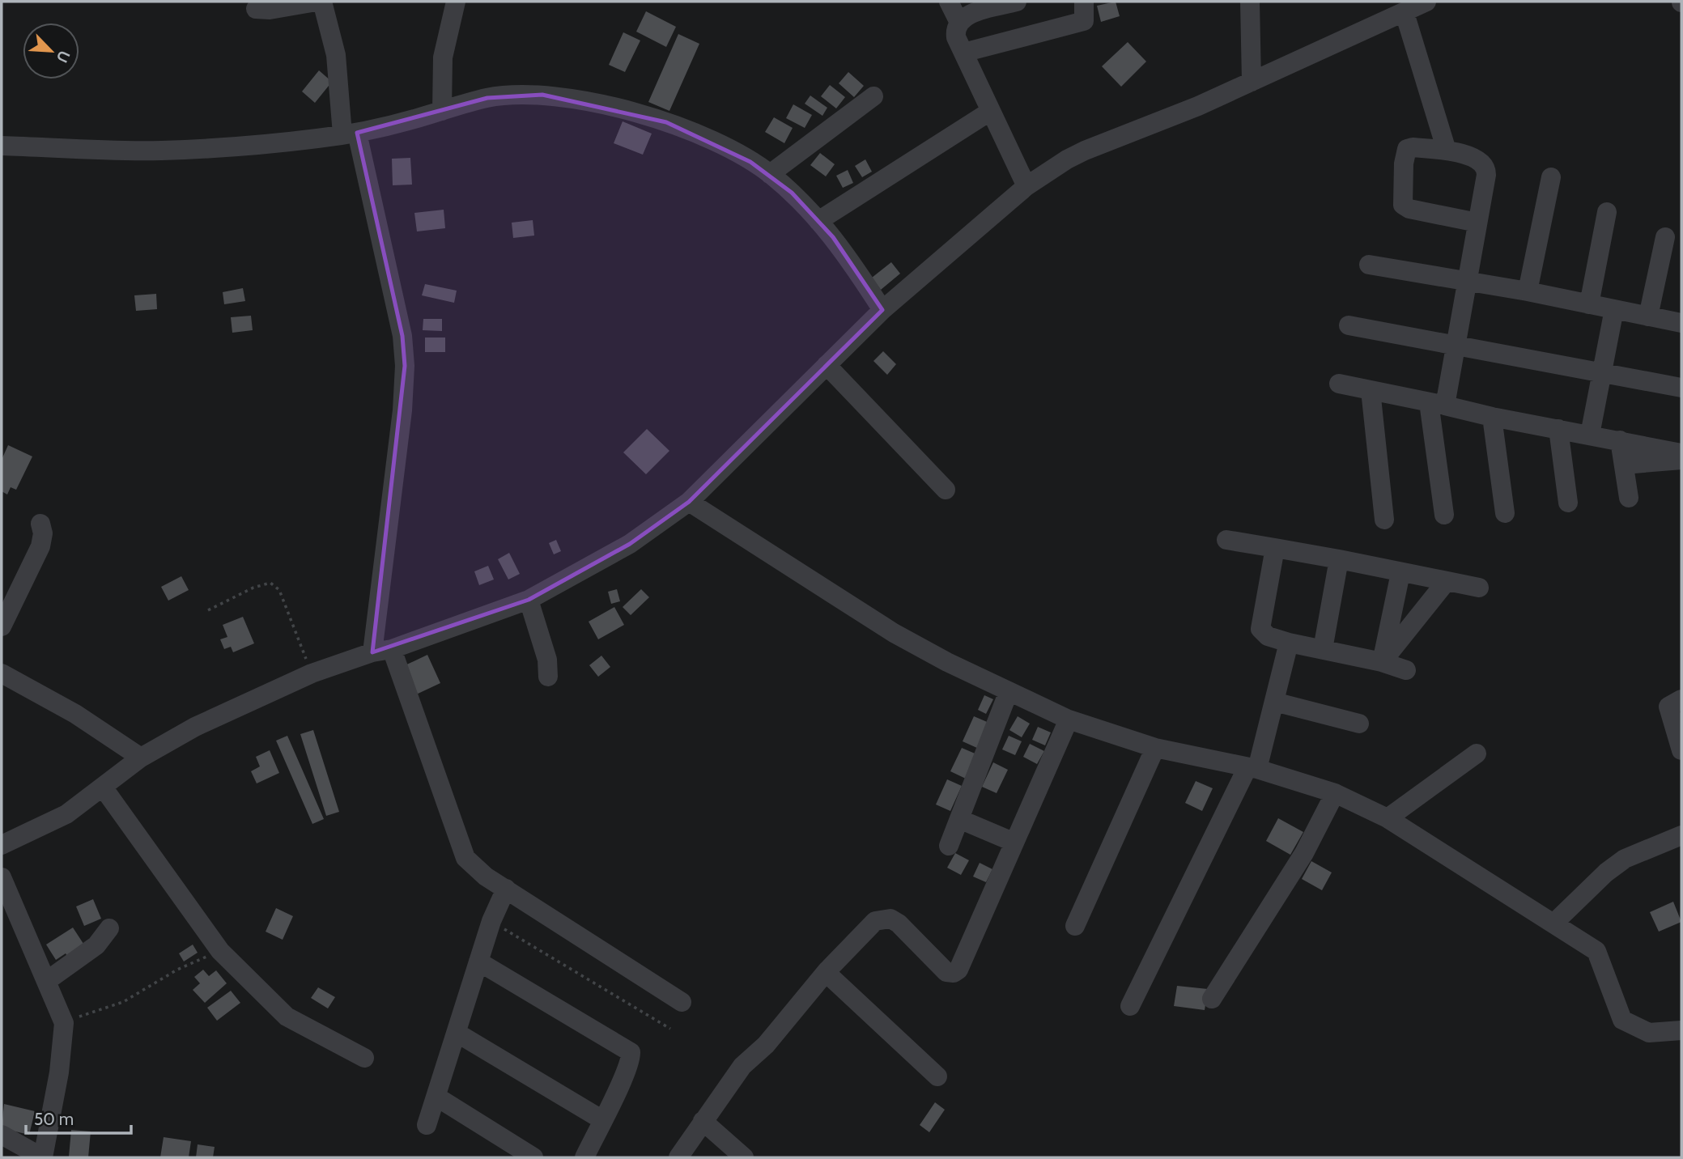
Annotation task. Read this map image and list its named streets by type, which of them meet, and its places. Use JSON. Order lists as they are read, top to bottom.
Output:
{
  "scale_bar": "50 m",
  "north": "bottom right"
}
